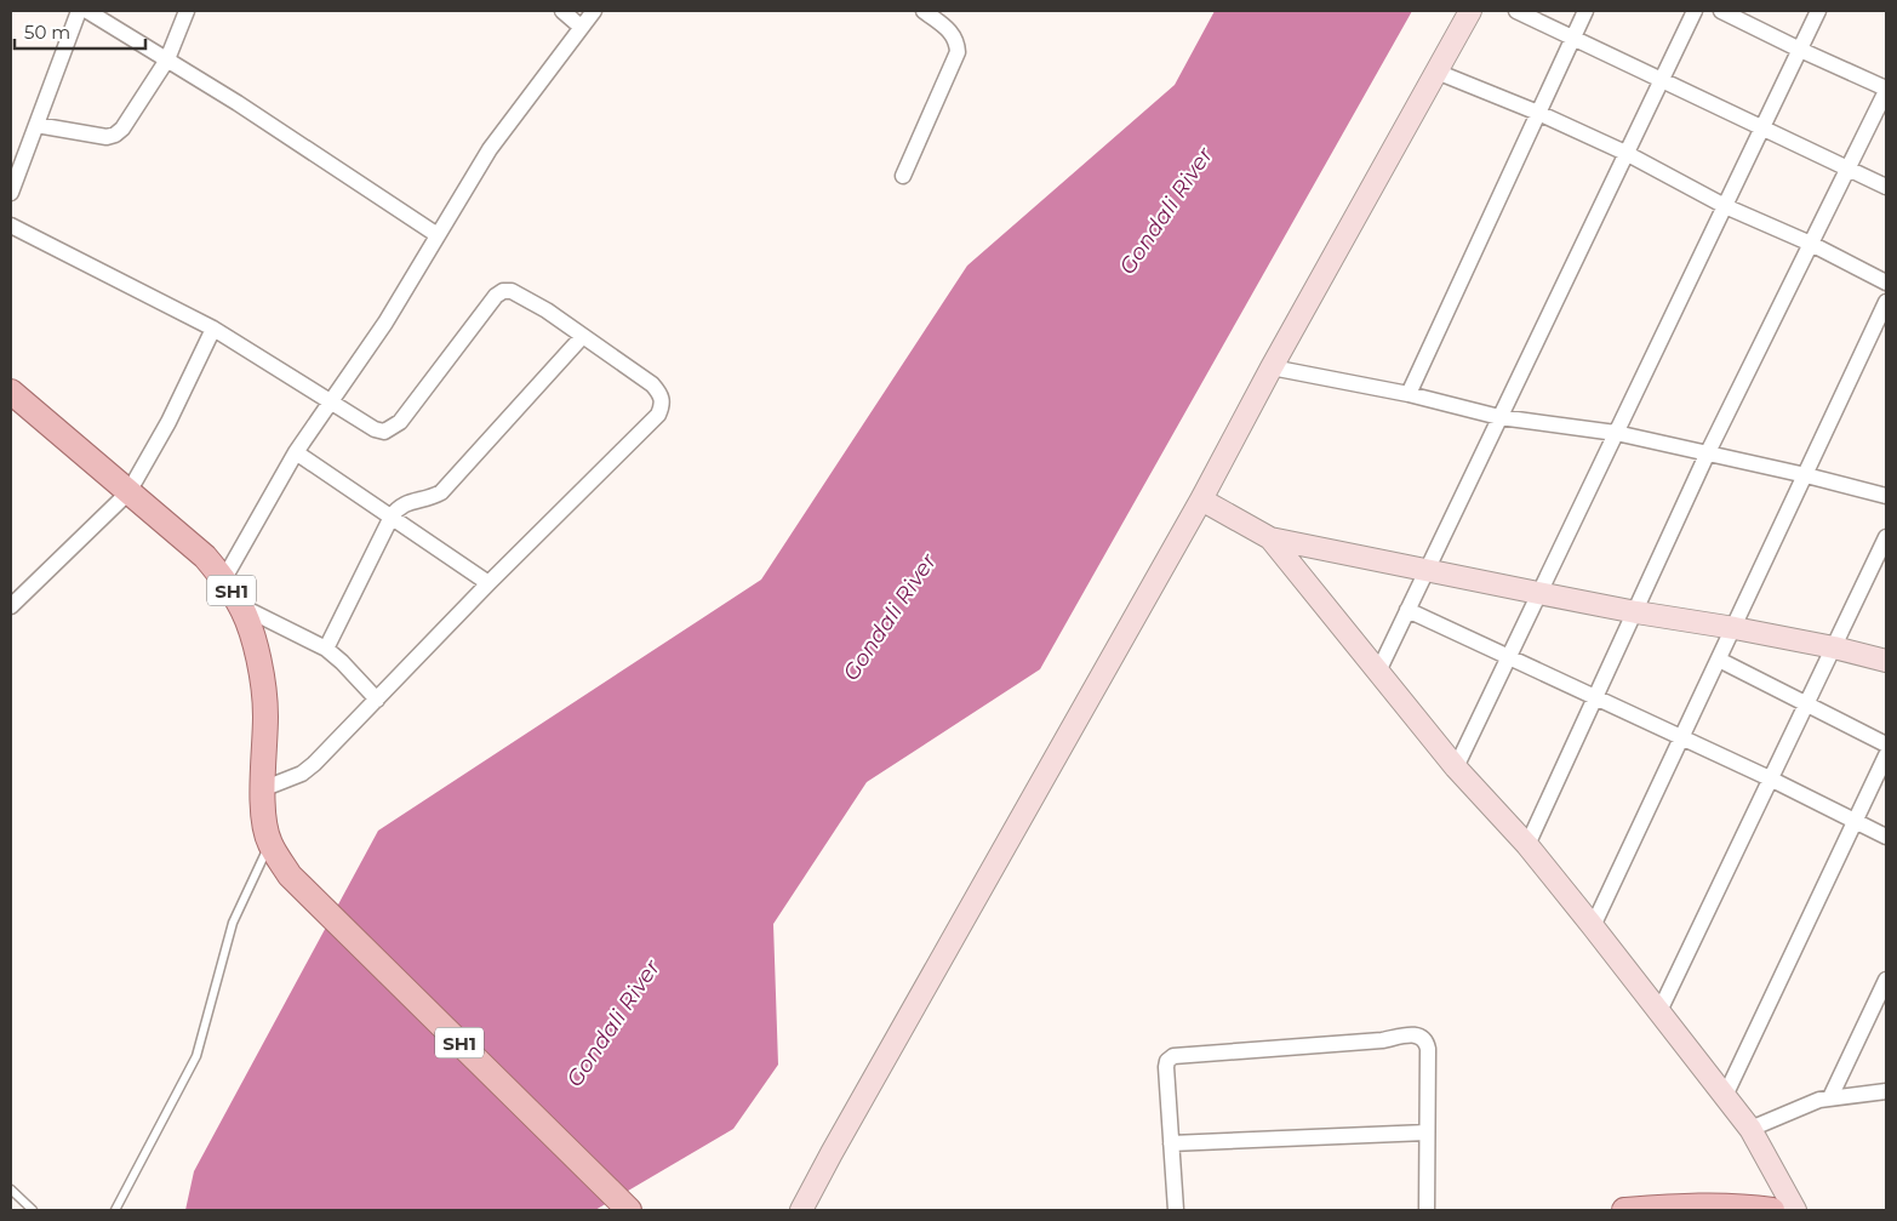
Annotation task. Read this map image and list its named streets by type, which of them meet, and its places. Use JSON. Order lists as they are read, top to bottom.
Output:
{
  "streets": {
    "main road": ["SH1"]
  },
  "water": ["Gondali River"],
  "scale_bar": "50 m"
}
